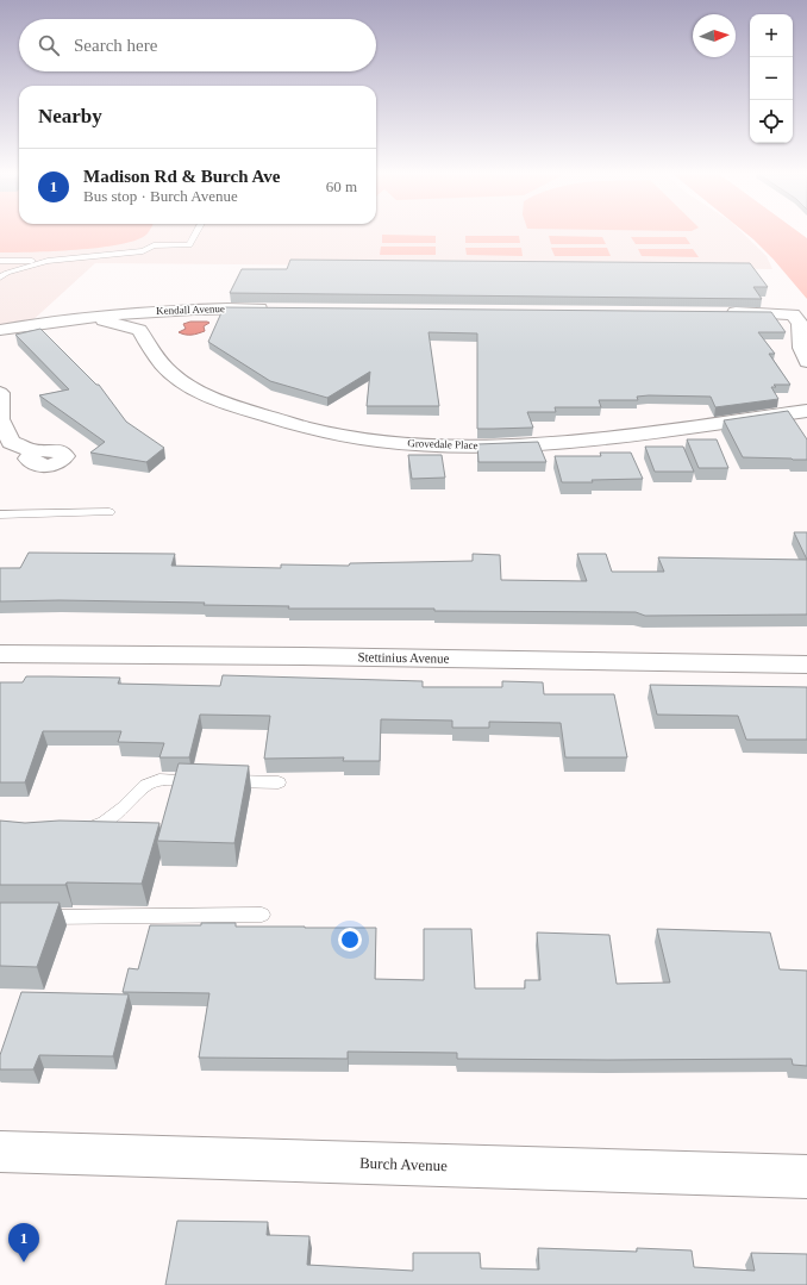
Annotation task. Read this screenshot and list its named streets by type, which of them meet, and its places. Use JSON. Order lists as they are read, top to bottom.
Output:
{
  "streets": {
    "street": [
      "Kendall Avenue",
      "Grovedale Place",
      "Stettinius Avenue",
      "Burch Avenue"
    ]
  },
  "north": "right",
  "page": {
    "map_buttons": ["+", "−"],
    "search": "Search here",
    "heading": "Nearby",
    "list": [
      {
        "mark": "1",
        "name": "Madison Rd & Burch Ave",
        "note": "Bus stop · Burch Avenue",
        "value": "60 m"
      }
    ],
    "pins": "1"
  }
}
